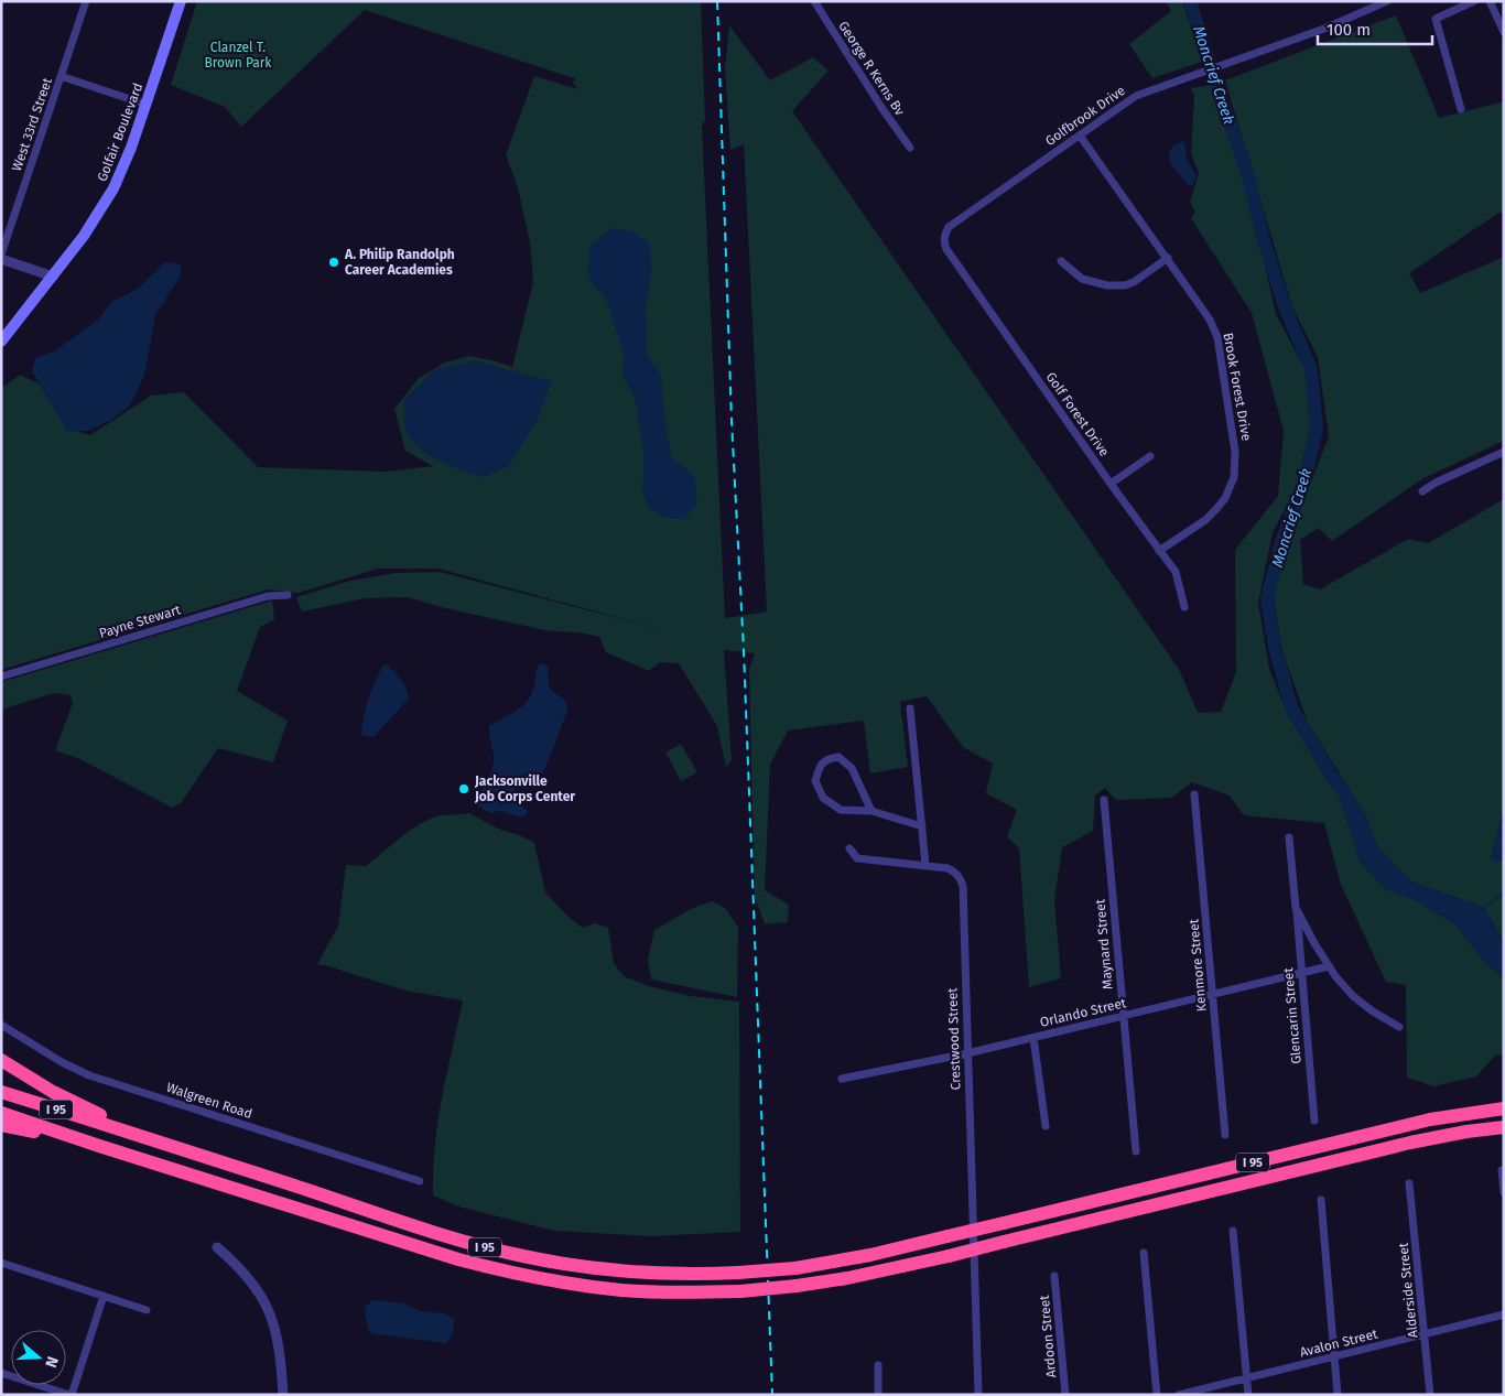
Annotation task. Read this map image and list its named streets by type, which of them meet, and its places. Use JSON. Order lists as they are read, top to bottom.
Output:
{
  "streets": {
    "highway": ["I 95"],
    "main road": ["Golfair Boulevard"],
    "street": [
      "George R Kerns Bv",
      "Golfbrook Drive",
      "West 33rd Street",
      "Brook Forest Drive",
      "Golf Forest Drive",
      "Payne Stewart",
      "Maynard Street",
      "Kenmore Street",
      "Orlando Street",
      "Glencarin Street",
      "Crestwood Street",
      "Walgreen Road",
      "Alderside Street",
      "Ardoon Street",
      "Avalon Street"
    ]
  },
  "crossings": [
    ["Golfbrook Drive", "Brook Forest Drive"],
    ["Golfbrook Drive", "Golf Forest Drive"],
    ["Brook Forest Drive", "Golf Forest Drive"],
    ["Maynard Street", "Orlando Street"],
    ["Kenmore Street", "Orlando Street"],
    ["Orlando Street", "Glencarin Street"],
    ["Orlando Street", "Crestwood Street"],
    ["Alderside Street", "Avalon Street"]
  ],
  "water": ["Moncrief Creek"],
  "parks": ["Clanzel T. Brown Park"],
  "places": ["A. Philip Randolph Career Academies", "Jacksonville Job Corps Center"],
  "scale_bar": "100 m",
  "north": "right"
}
